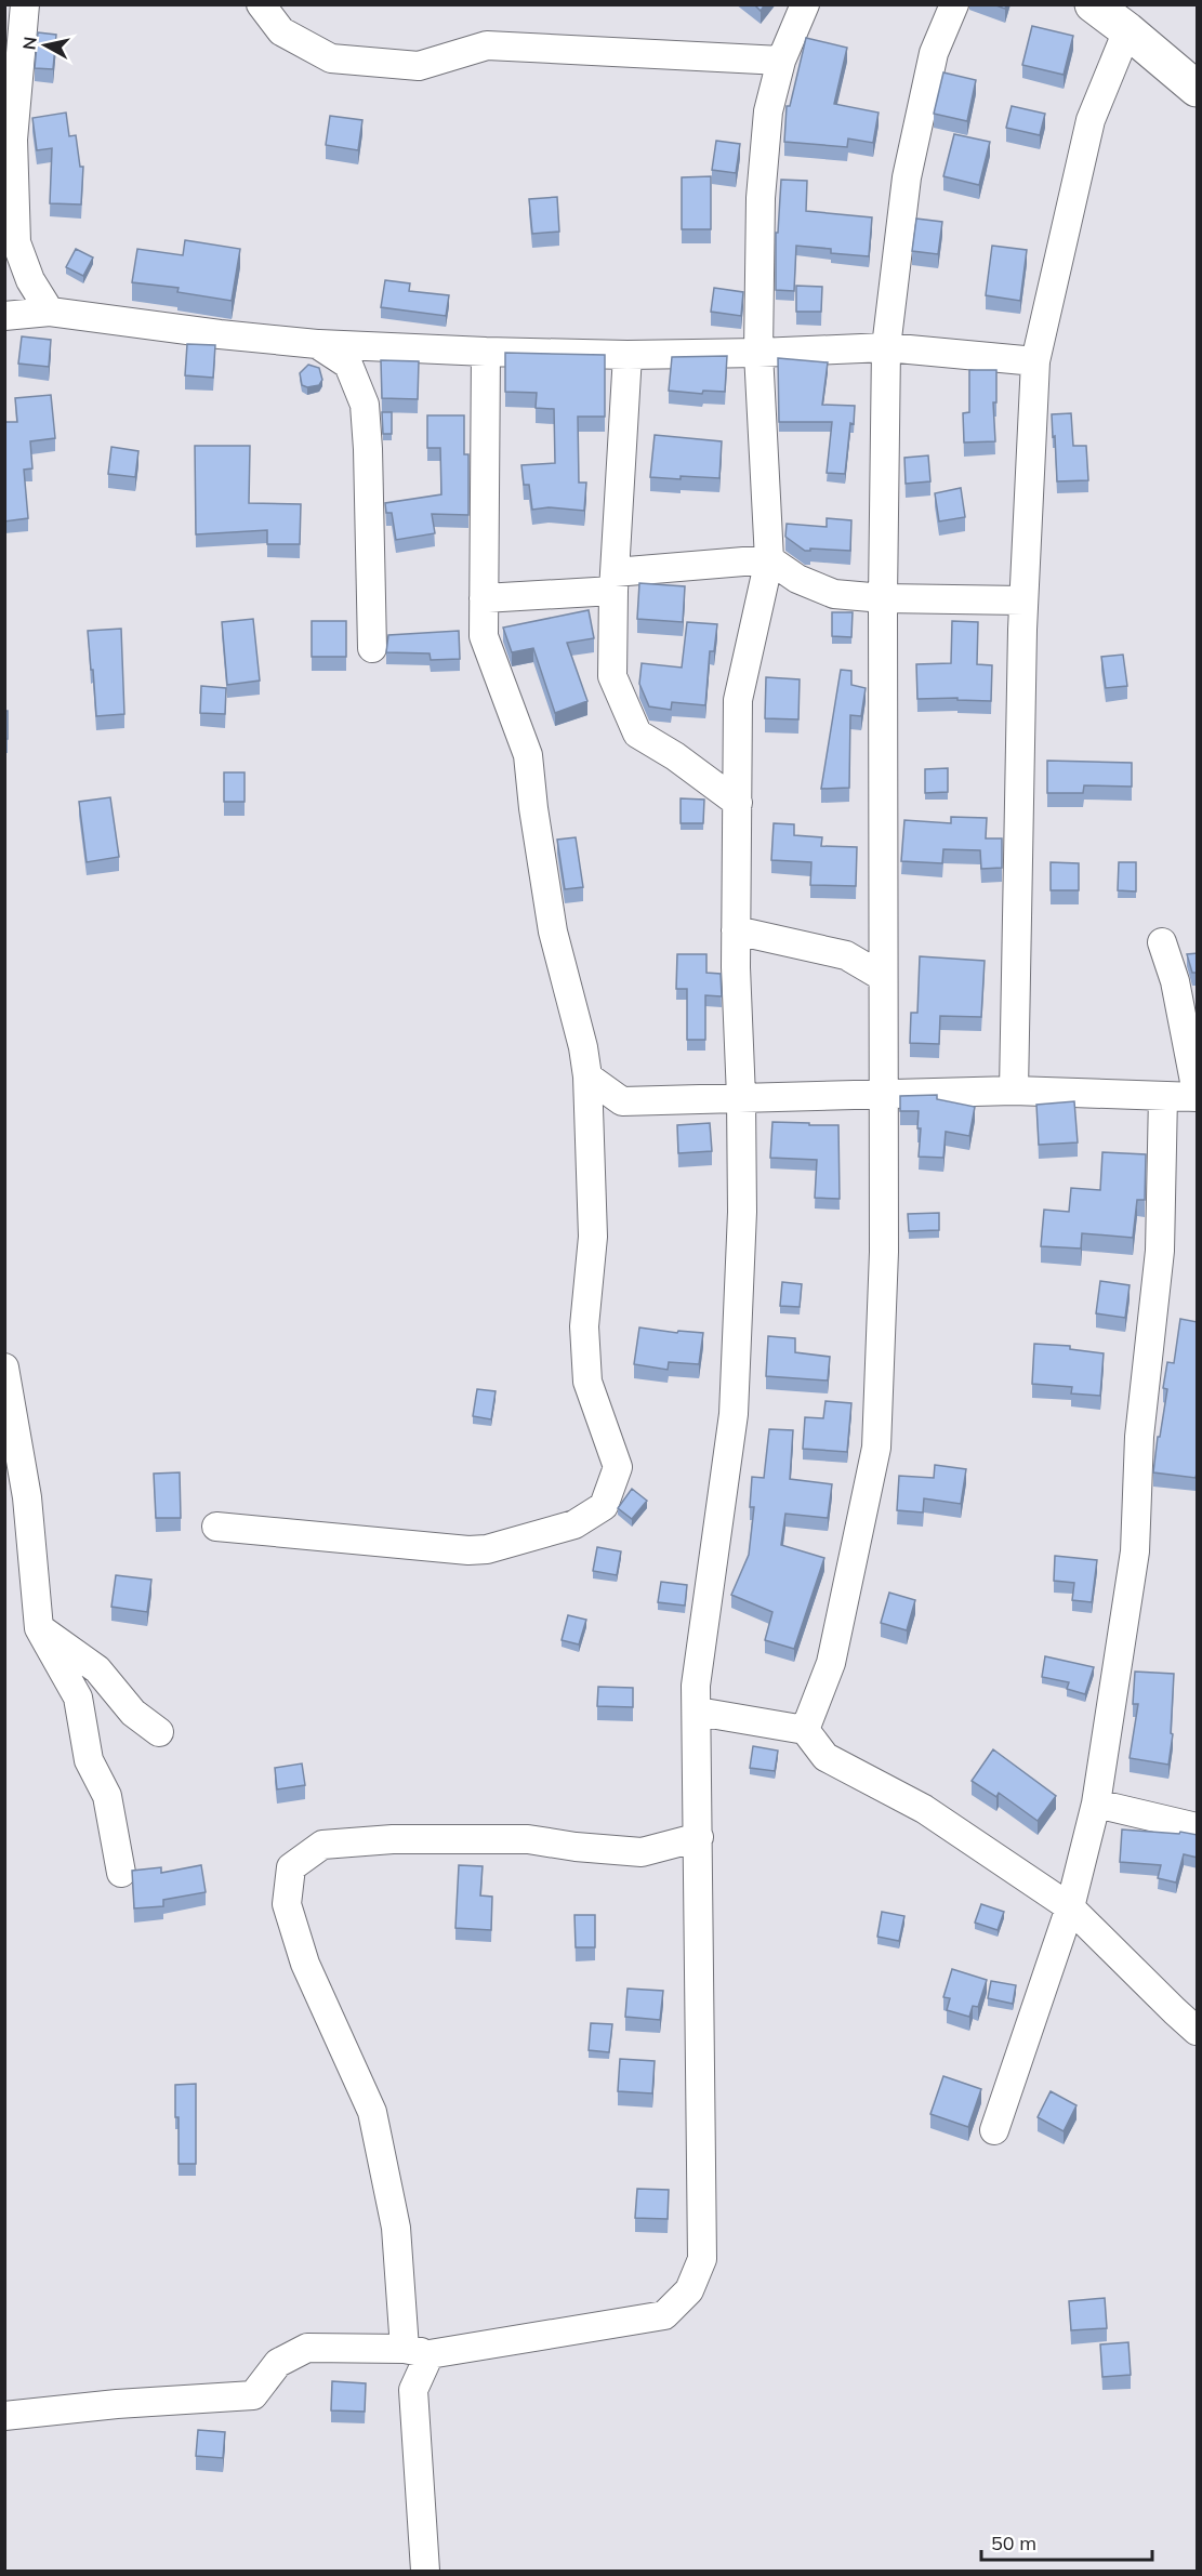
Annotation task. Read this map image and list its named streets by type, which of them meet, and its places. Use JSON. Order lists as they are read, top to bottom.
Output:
{
  "scale_bar": "50 m",
  "north": "left"
}
